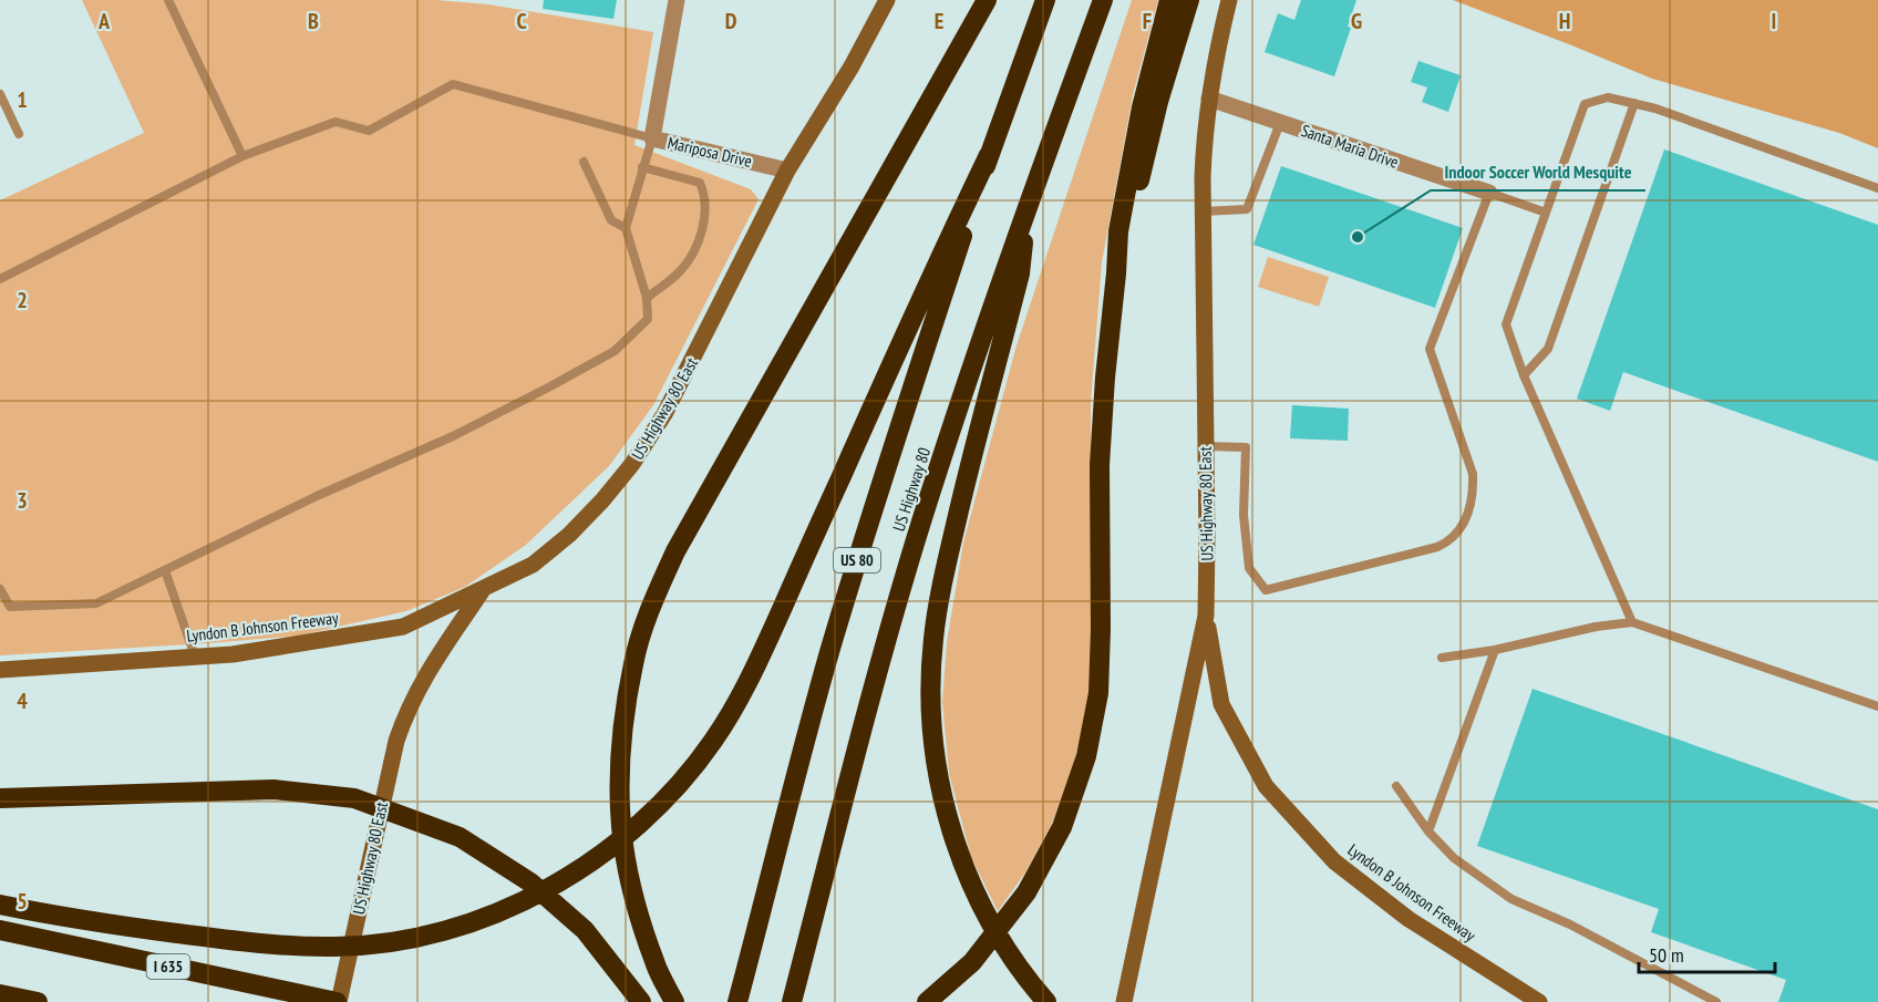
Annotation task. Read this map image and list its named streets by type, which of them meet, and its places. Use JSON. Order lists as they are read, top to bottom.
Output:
{
  "streets": {
    "highway": ["US Highway 80", "US 80", "I 635"],
    "main road": ["US Highway 80 East", "Lyndon B Johnson Freeway"],
    "street": ["Santa Maria Drive", "Mariposa Drive"]
  },
  "crossings": [
    ["Santa Maria Drive", "US Highway 80 East"],
    ["Mariposa Drive", "US Highway 80 East"],
    ["US Highway 80 East", "Lyndon B Johnson Freeway"],
    ["US Highway 80 East", "I 635"]
  ],
  "places": ["Indoor Soccer World Mesquite"],
  "scale_bar": "50 m",
  "grid": {
    "columns": [
      "A",
      "B",
      "C",
      "D",
      "E",
      "F",
      "G",
      "H",
      "I"
    ],
    "rows": [
      "1",
      "2",
      "3",
      "4",
      "5"
    ]
  }
}
